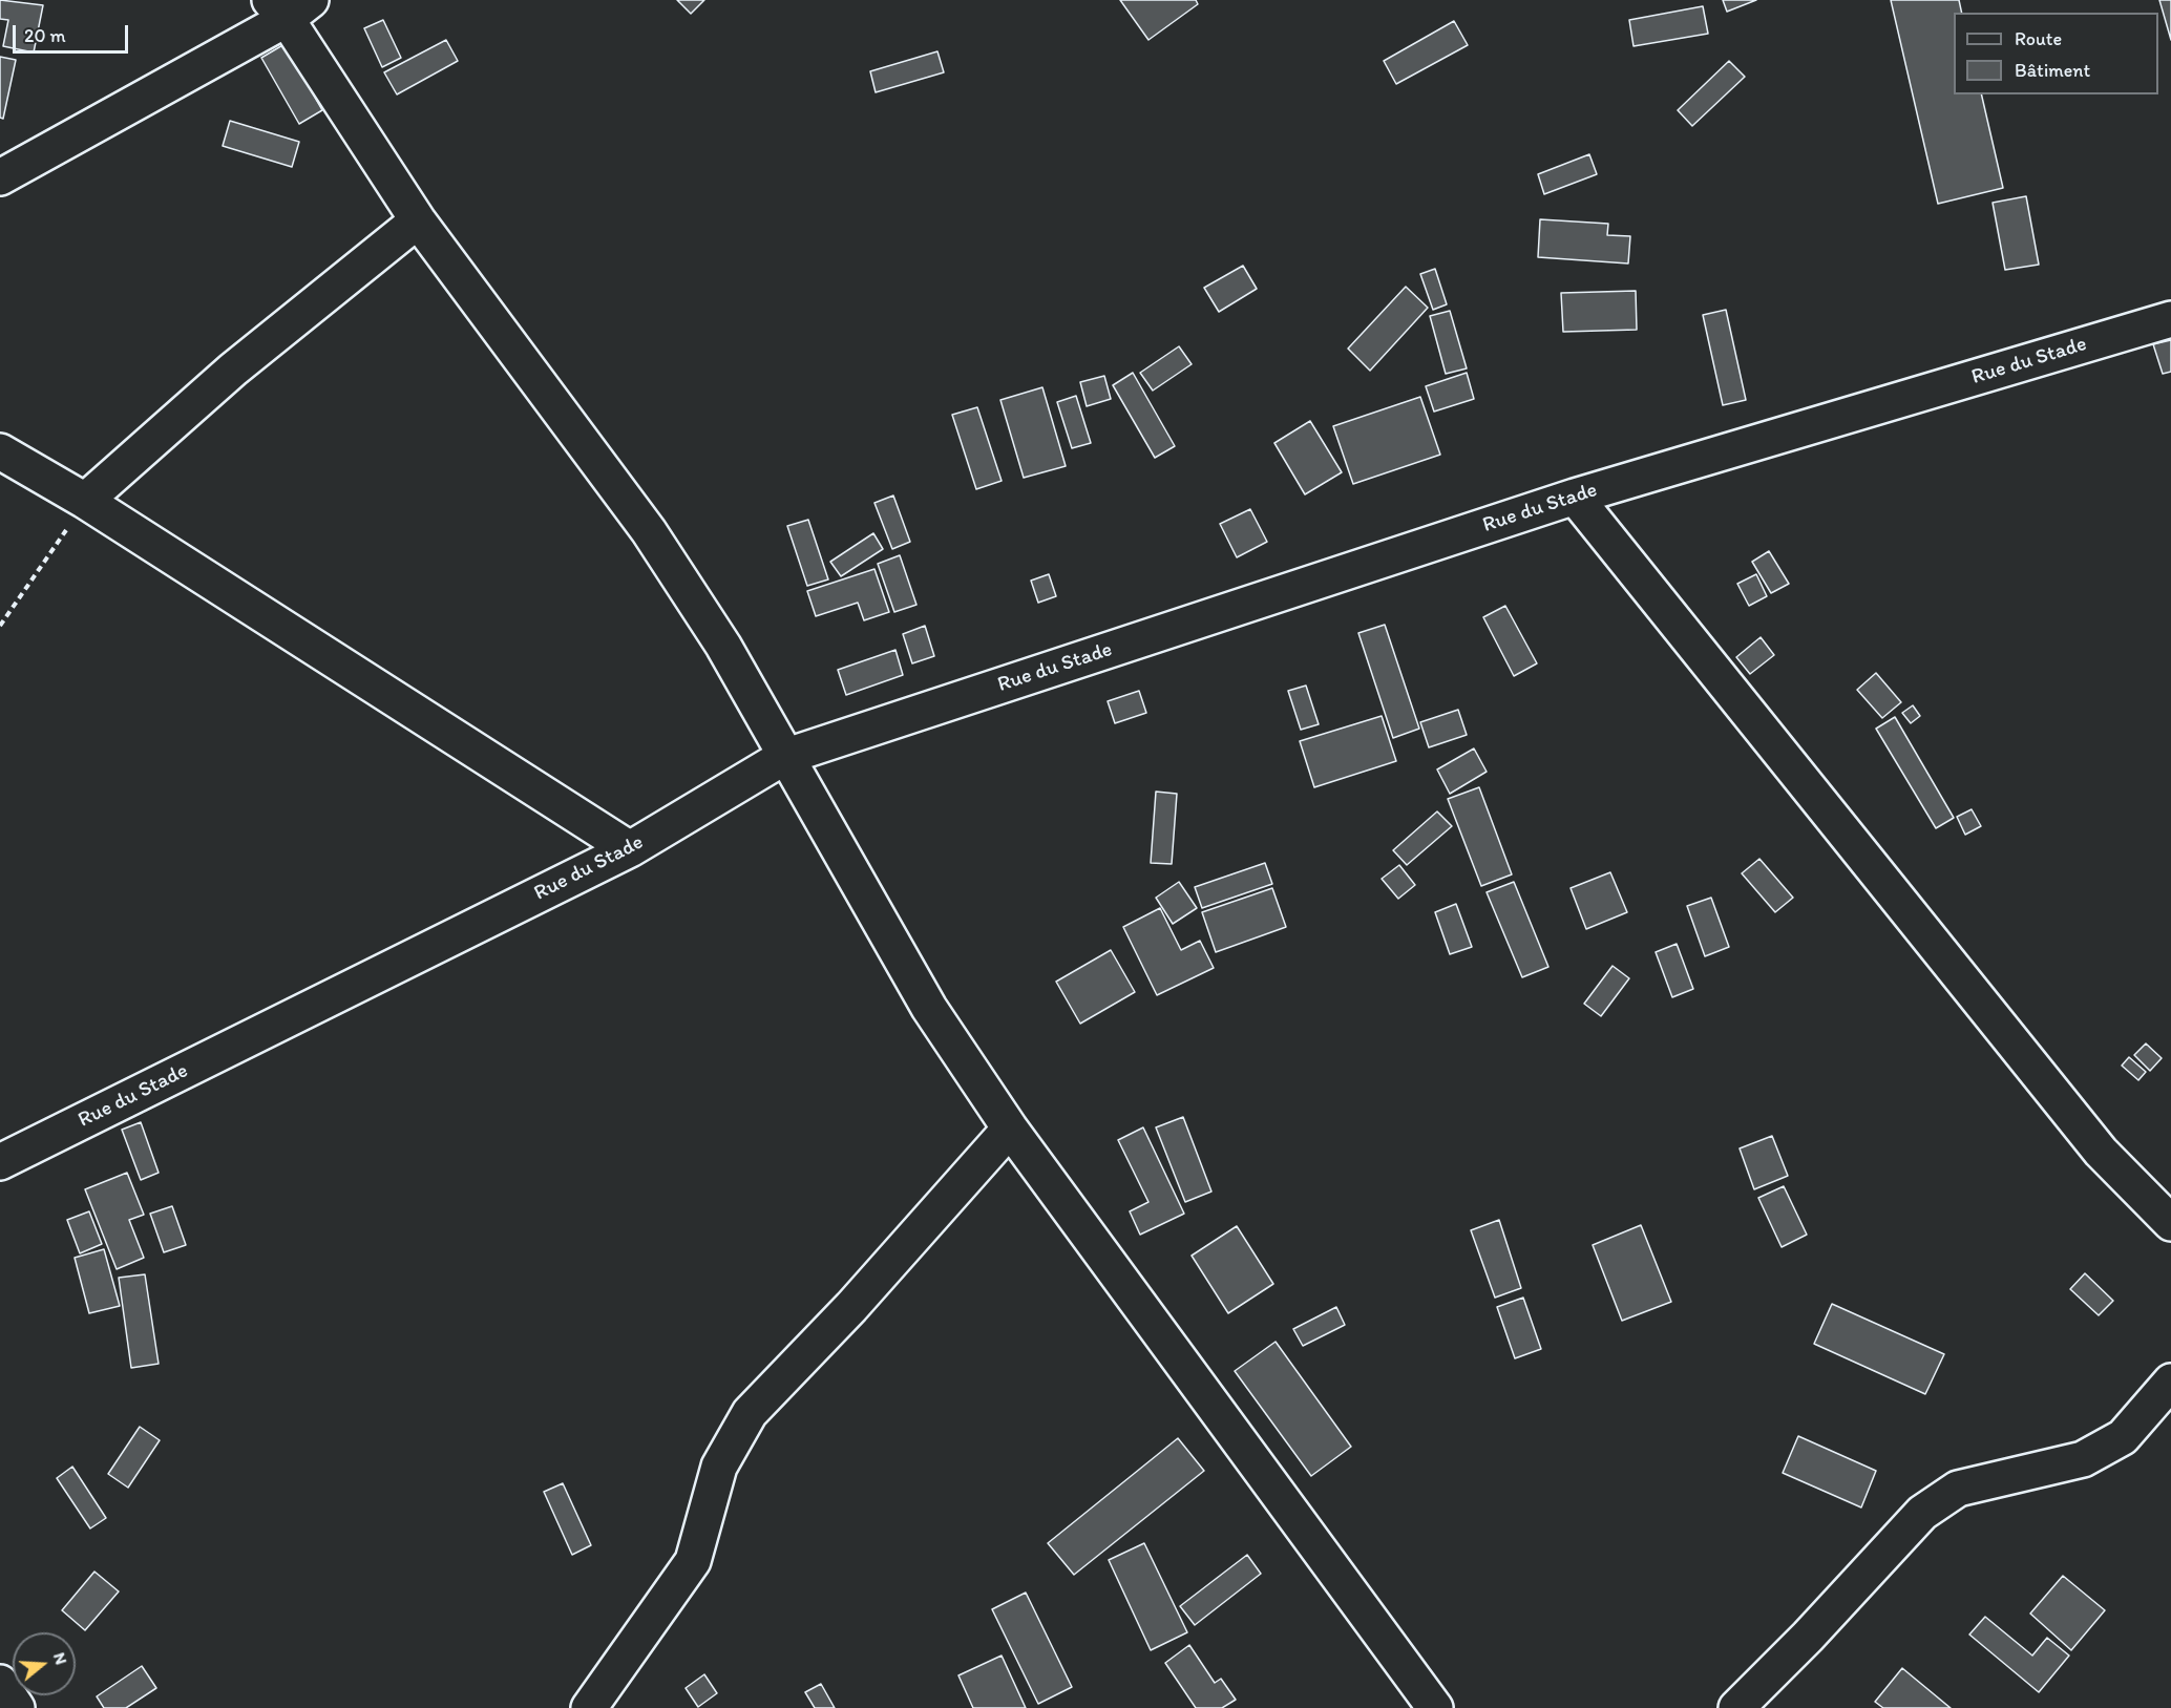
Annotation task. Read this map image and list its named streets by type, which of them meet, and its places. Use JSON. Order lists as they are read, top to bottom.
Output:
{
  "streets": {
    "street": ["Rue du Stade"]
  },
  "legend": ["Route", "Bâtiment"],
  "scale_bar": "20 m",
  "north": "right"
}
